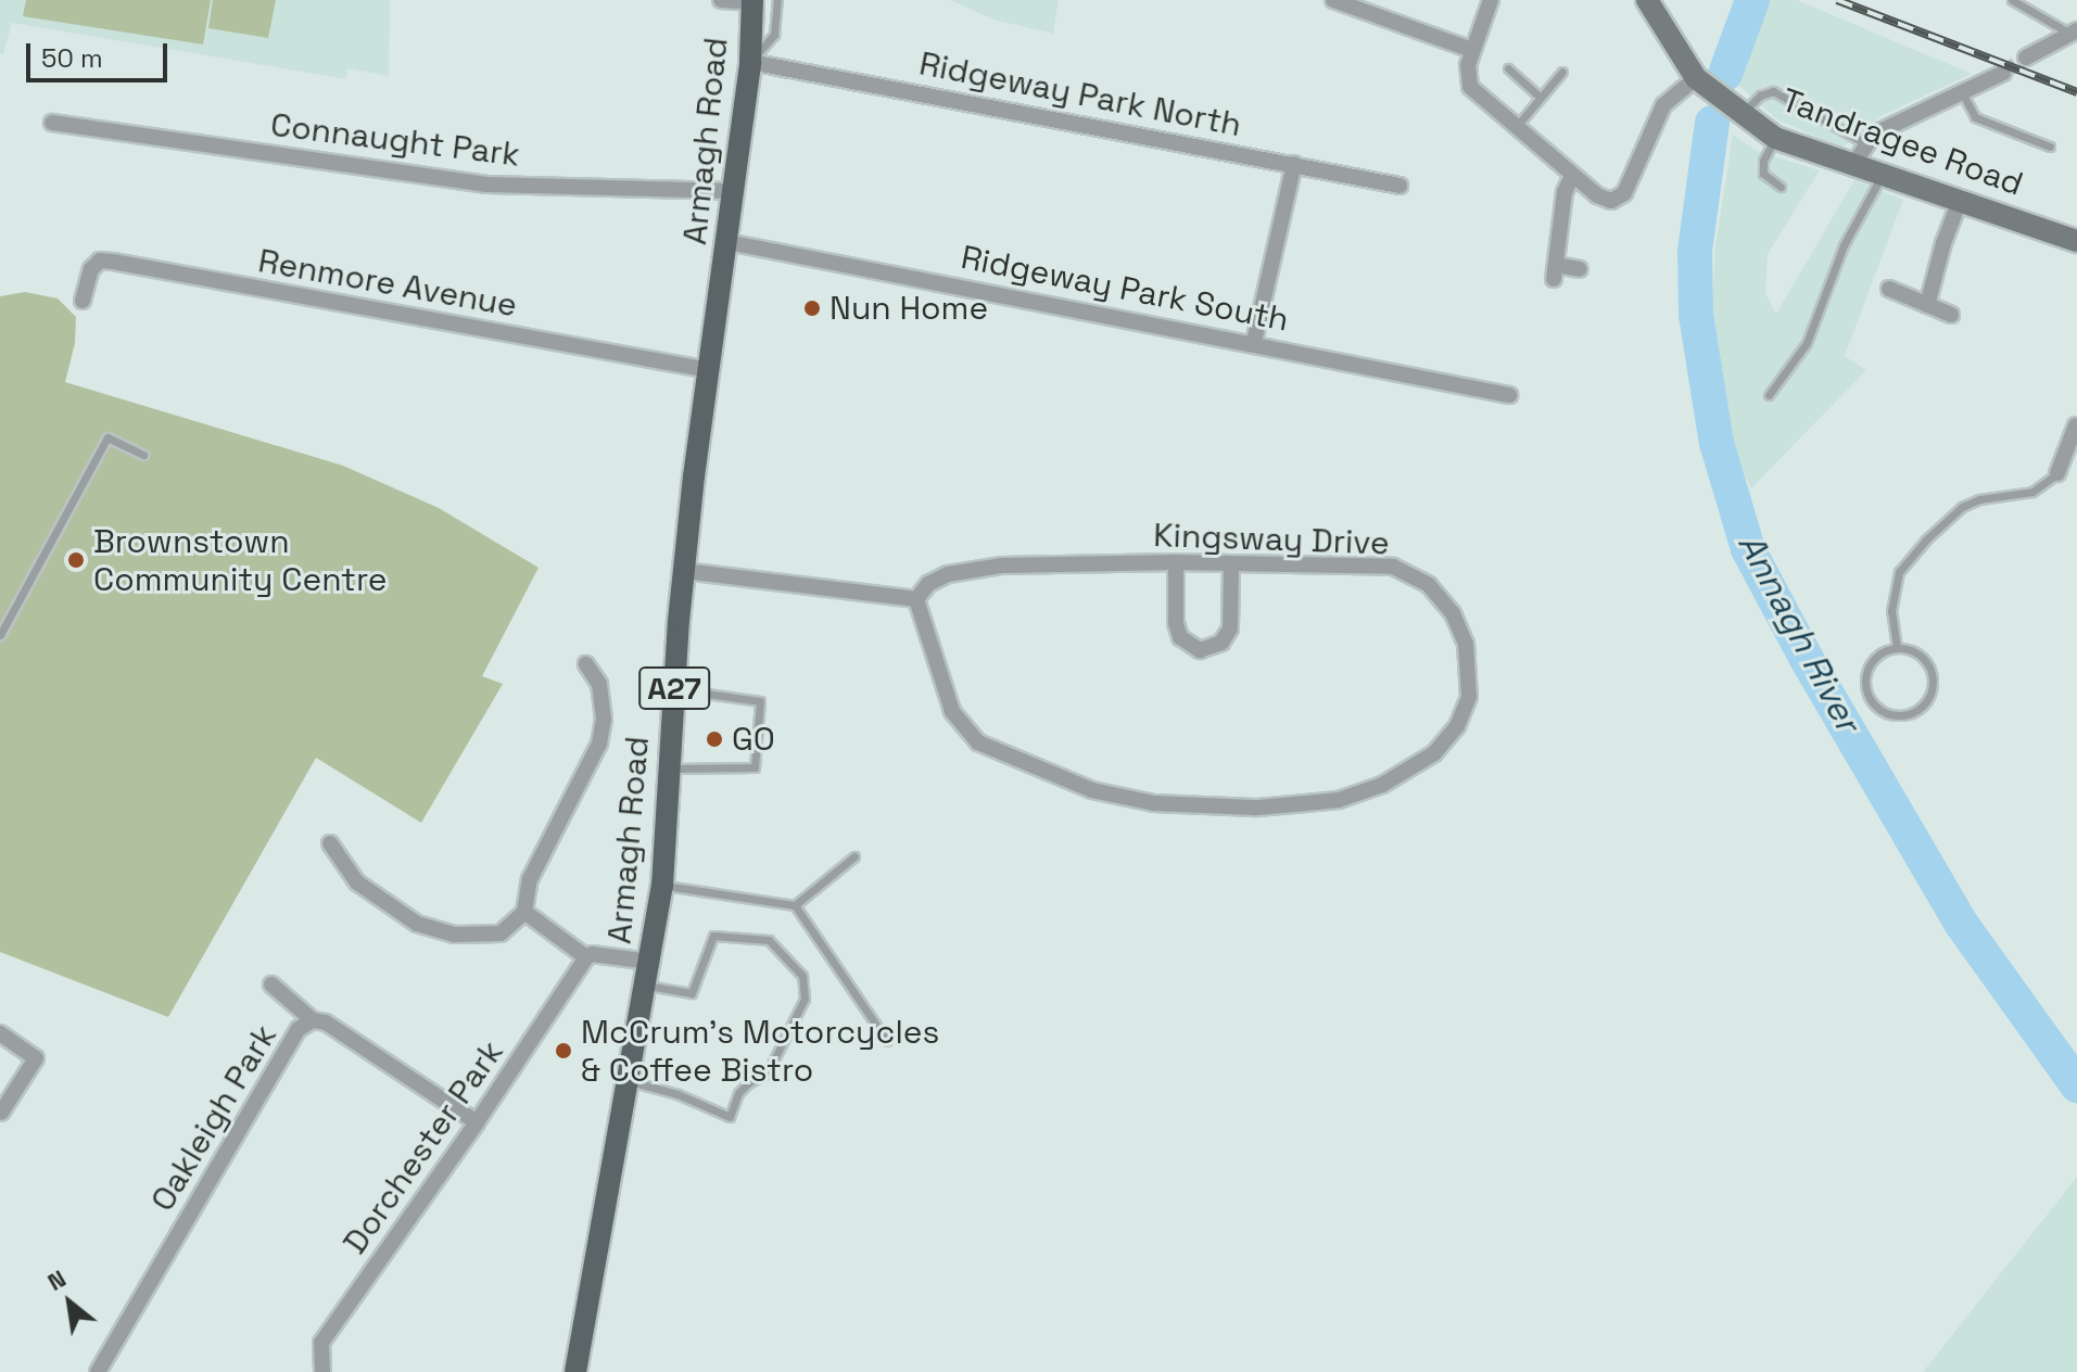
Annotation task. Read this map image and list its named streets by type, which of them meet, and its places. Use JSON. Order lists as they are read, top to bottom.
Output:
{
  "streets": {
    "main road": ["Armagh Road", "Tandragee Road", "A27"],
    "street": [
      "Ridgeway Park North",
      "Connaught Park",
      "Renmore Avenue",
      "Ridgeway Park South",
      "Kingsway Drive",
      "Oakleigh Park",
      "Dorchester Park"
    ]
  },
  "crossings": [
    ["Ridgeway Park North", "Armagh Road"],
    ["Connaught Park", "Armagh Road"],
    ["Armagh Road", "Renmore Avenue"],
    ["Armagh Road", "Ridgeway Park South"],
    ["Oakleigh Park", "Dorchester Park"]
  ],
  "water": ["Annagh River"],
  "places": [
    "Nun Home",
    "Brownstown Community Centre",
    "GO",
    "McCrum's Motorcycles & Coffee Bistro"
  ],
  "scale_bar": "50 m",
  "north": "top left"
}
